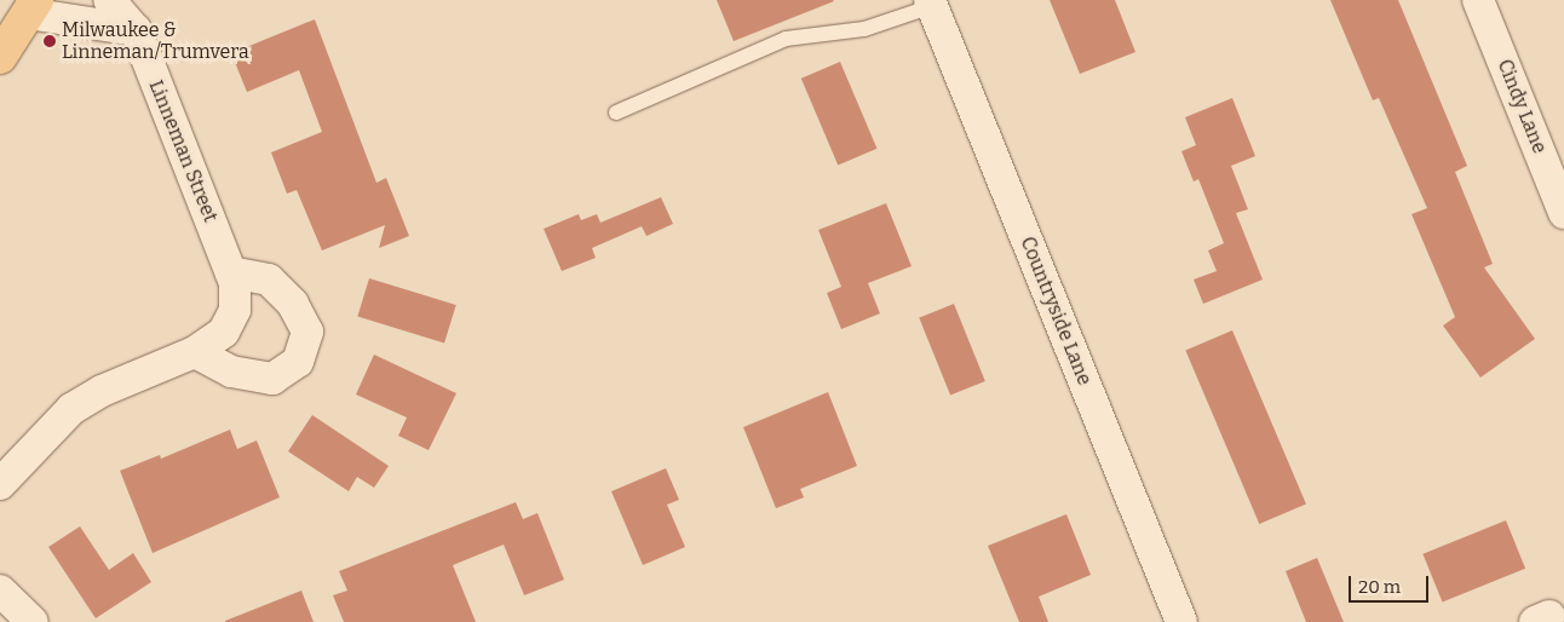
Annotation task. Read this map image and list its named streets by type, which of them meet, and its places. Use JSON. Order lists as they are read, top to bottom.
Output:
{
  "streets": {
    "street": ["Cindy Lane", "Linneman Street", "Countryside Lane"]
  },
  "places": ["Milwaukee & Linneman/Trumvera"],
  "scale_bar": "20 m"
}
